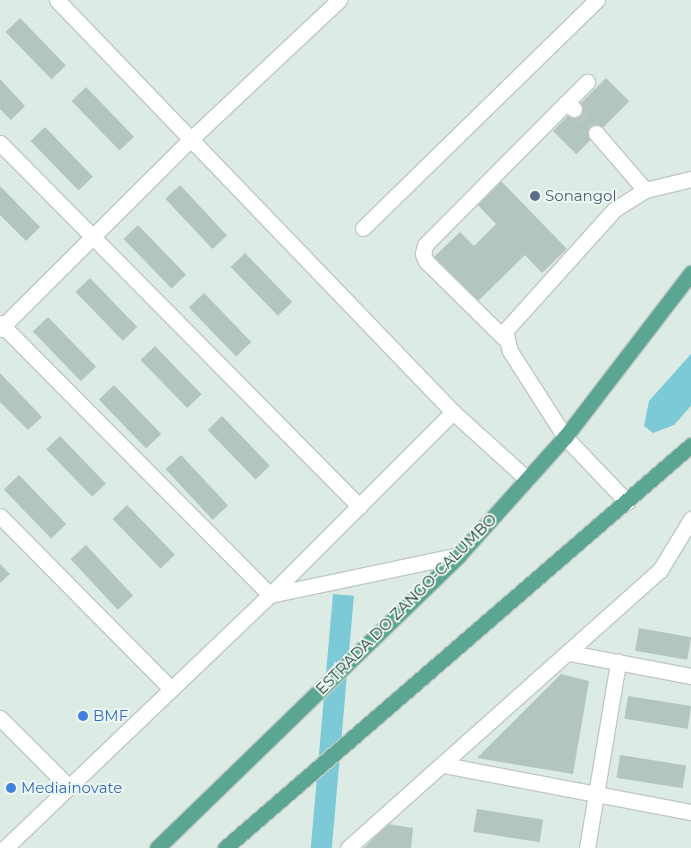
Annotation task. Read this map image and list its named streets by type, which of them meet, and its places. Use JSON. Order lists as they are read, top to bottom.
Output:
{
  "streets": {
    "main road": ["ESTRADA DO ZANGO-CALUMBO"]
  },
  "places": ["Sonangol", "BMF", "Mediainovate"]
}
